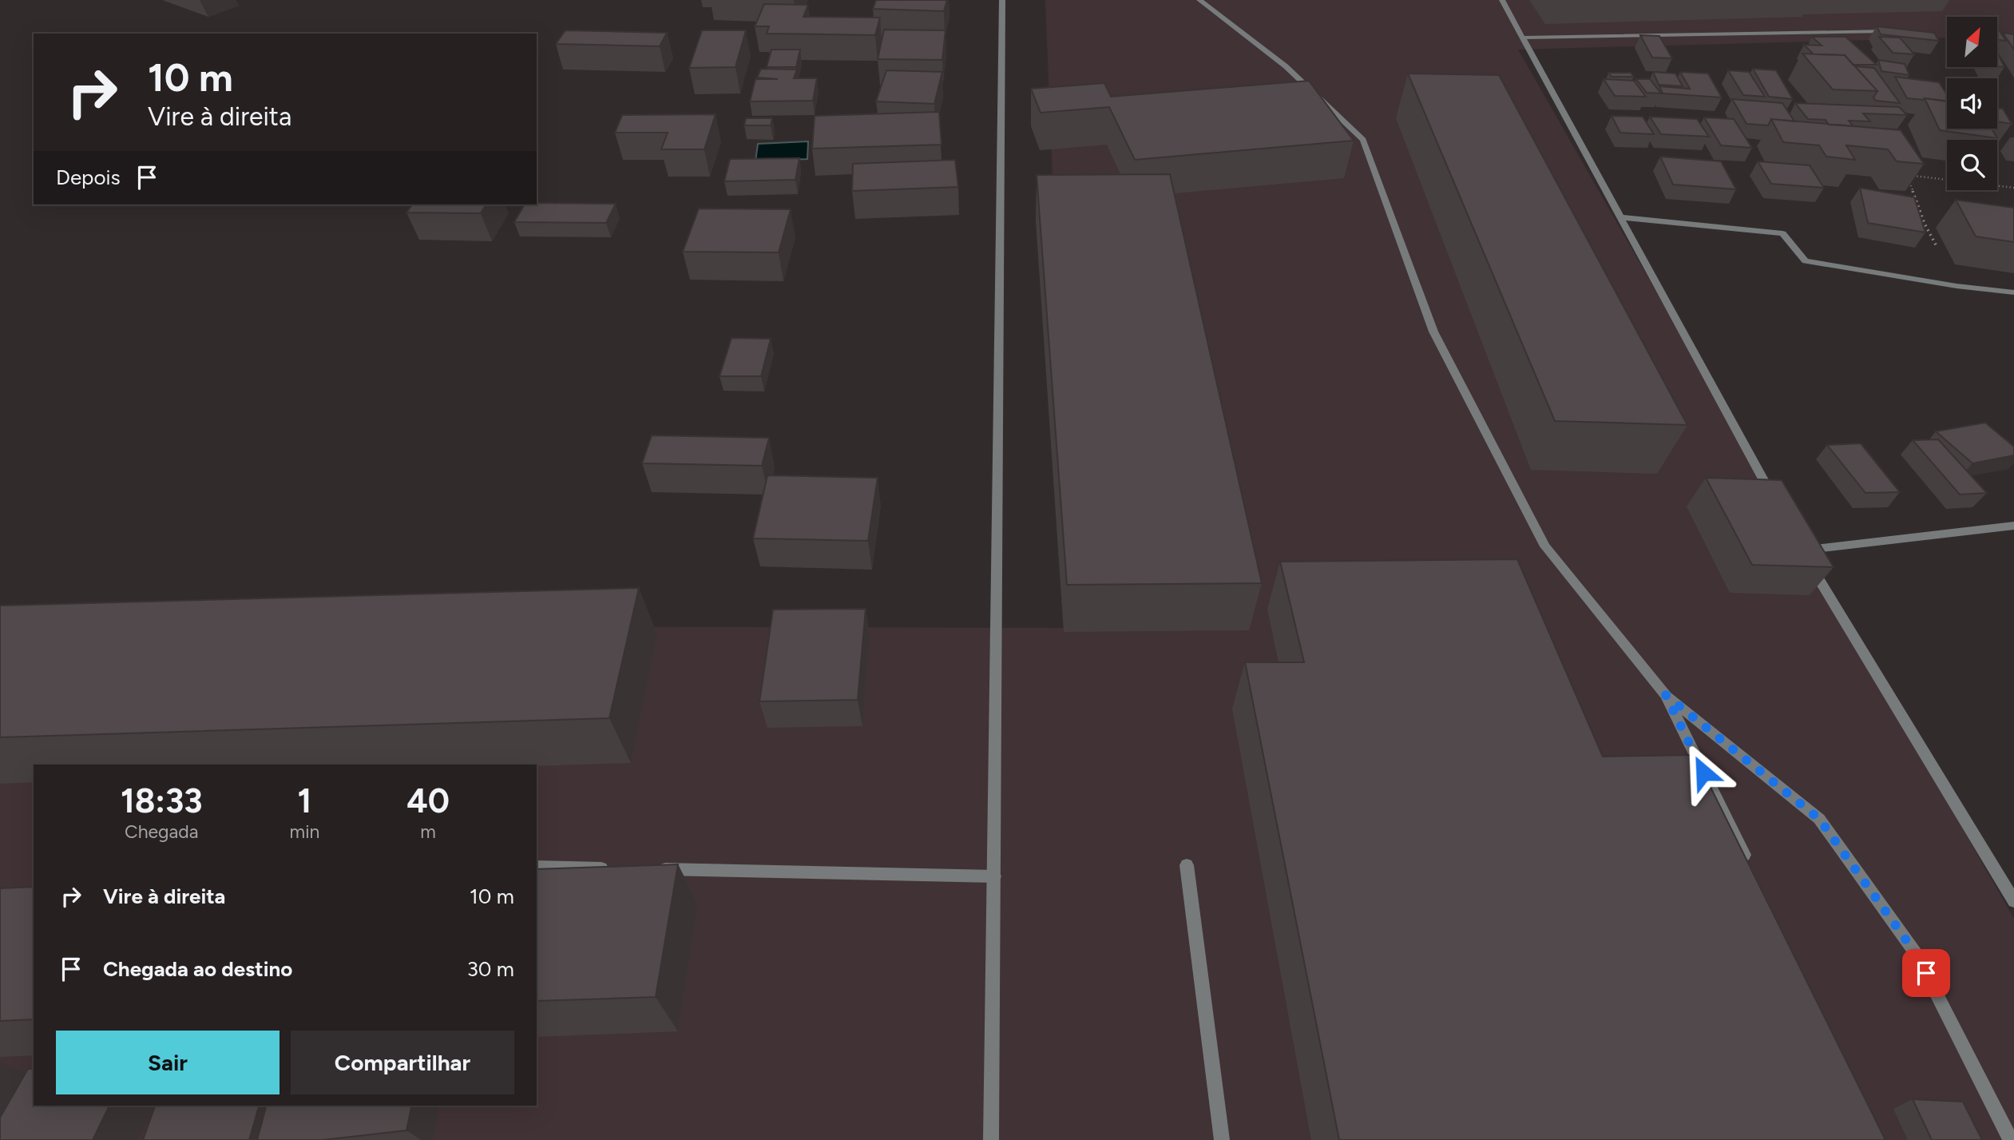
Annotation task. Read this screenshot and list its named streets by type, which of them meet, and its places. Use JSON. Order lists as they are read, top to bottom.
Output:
{
  "north": "top right",
  "page": {
    "turn": ["10 m", "Vire à direita"],
    "then": "Depois",
    "eta": [
      "18:33",
      "Chegada",
      "1",
      "min",
      "40",
      "m"
    ],
    "list": [
      {
        "name": "Vire à direita",
        "value": "10 m"
      },
      {
        "name": "Chegada ao destino",
        "value": "30 m"
      }
    ],
    "buttons": ["Sair", "Compartilhar"]
  }
}
